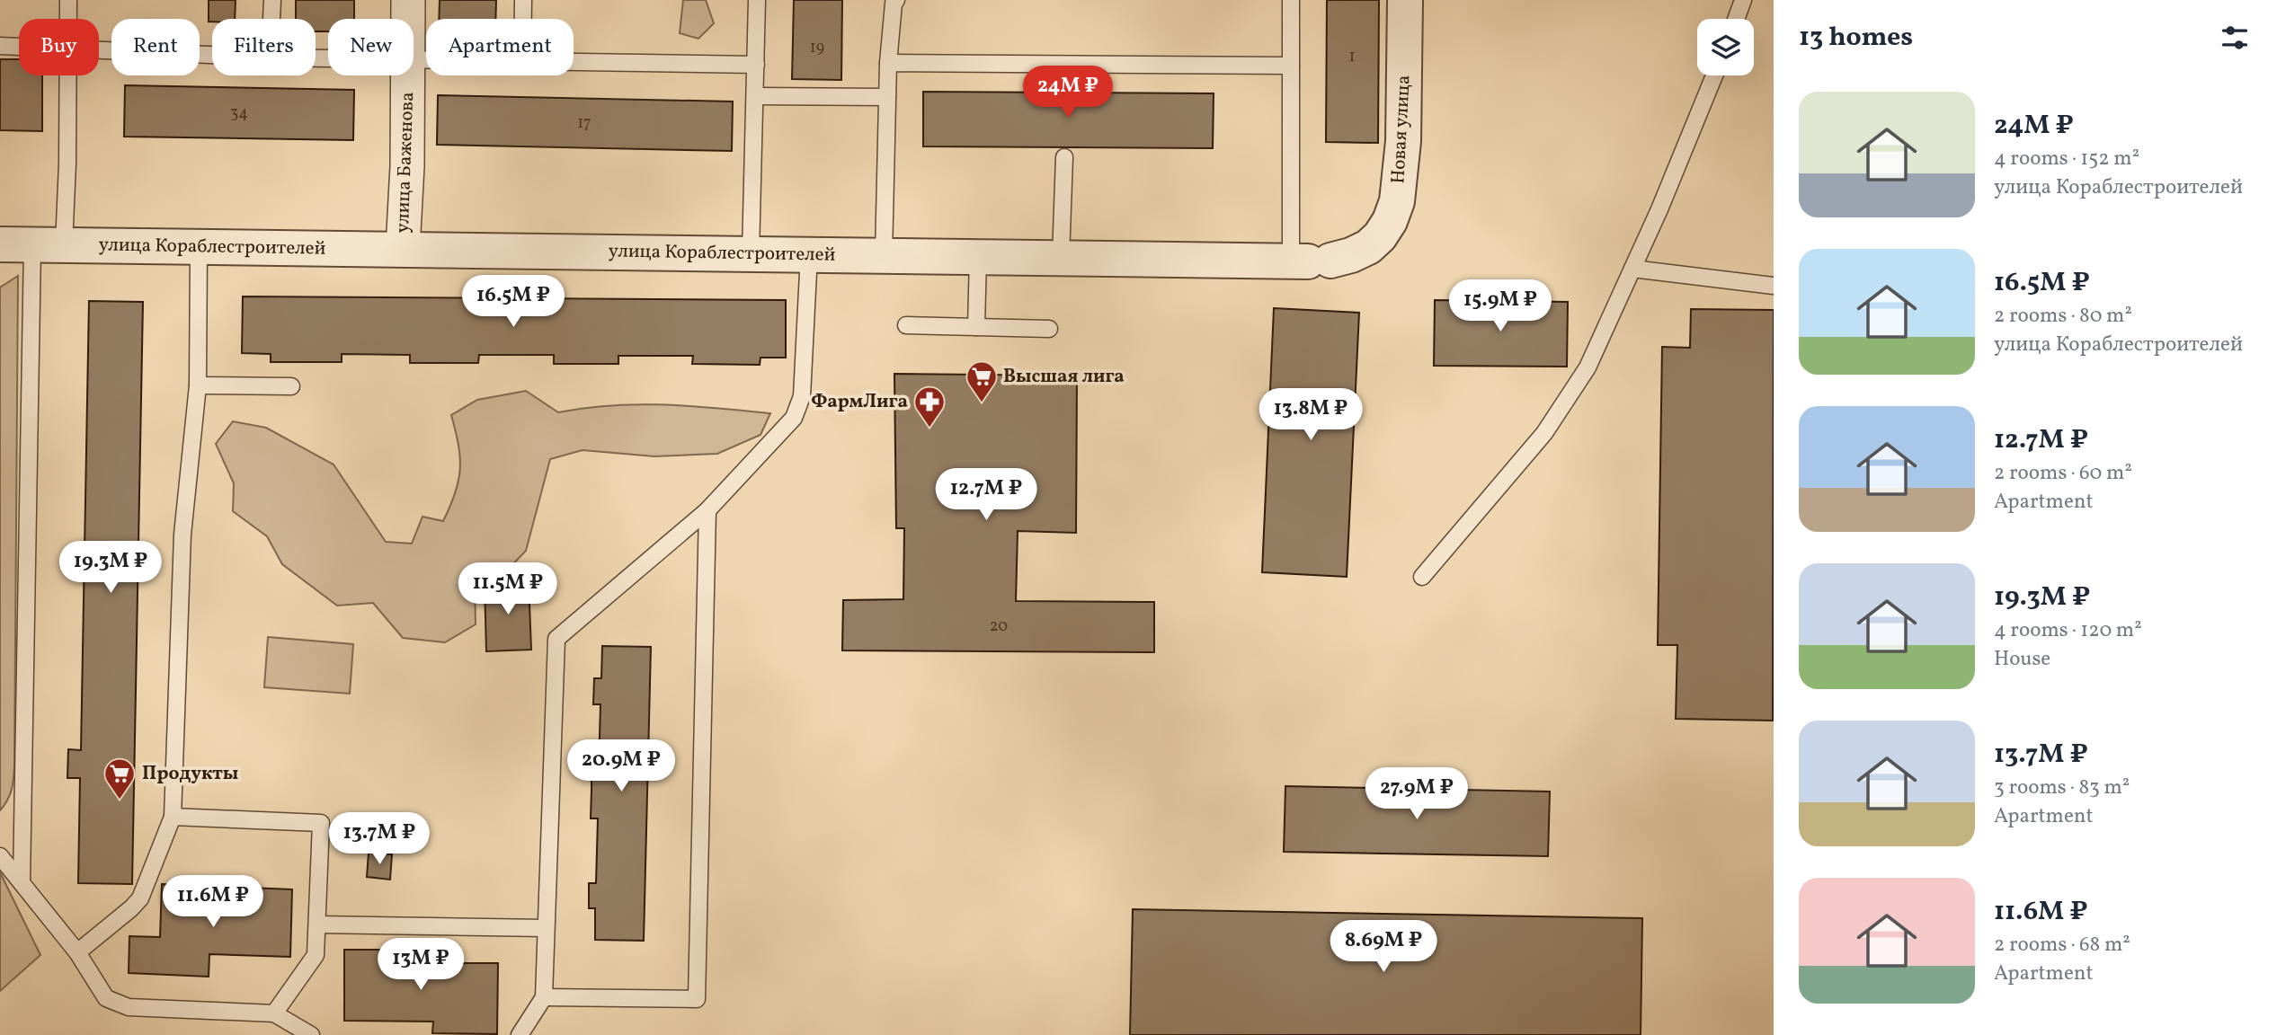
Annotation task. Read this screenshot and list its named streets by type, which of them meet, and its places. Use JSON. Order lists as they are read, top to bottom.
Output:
{
  "streets": {
    "street": ["Новая улица", "улица Баженова", "улица Кораблестроителей"]
  },
  "crossings": [
    ["Новая улица", "улица Кораблестроителей"],
    ["улица Баженова", "улица Кораблестроителей"]
  ],
  "places": {
    "supermarket": ["Высшая лига", "Продукты"],
    "pharmacy": ["ФармЛига"]
  },
  "house_numbers": [
    "19",
    "1",
    "34",
    "17",
    "20"
  ],
  "page": {
    "heading": "13 homes",
    "chip": [
      "Buy",
      "Rent",
      "Filters",
      "New",
      "Apartment"
    ],
    "price": [
      "24M ₽",
      "16.5M ₽",
      "15.9M ₽",
      "13.8M ₽",
      "12.7M ₽",
      "19.3M ₽",
      "11.5M ₽",
      "20.9M ₽",
      "27.9M ₽",
      "13.7M ₽",
      "11.6M ₽",
      "8.69M ₽",
      "13M ₽"
    ],
    "list": [
      {
        "name": "24M ₽",
        "note": "4 rooms · 152 m² · улица Кораблестроителей"
      },
      {
        "name": "16.5M ₽",
        "note": "2 rooms · 80 m² · улица Кораблестроителей"
      },
      {
        "name": "12.7M ₽",
        "note": "2 rooms · 60 m² · Apartment"
      },
      {
        "name": "19.3M ₽",
        "note": "4 rooms · 120 m² · House"
      },
      {
        "name": "13.7M ₽",
        "note": "3 rooms · 83 m² · Apartment"
      },
      {
        "name": "11.6M ₽",
        "note": "2 rooms · 68 m² · Apartment"
      }
    ]
  }
}
